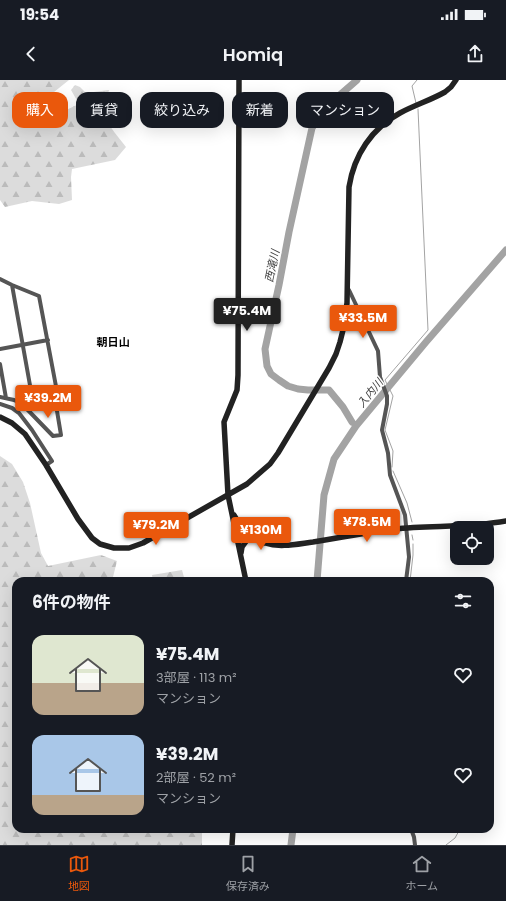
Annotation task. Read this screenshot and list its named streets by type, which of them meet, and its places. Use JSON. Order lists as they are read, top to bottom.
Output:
{
  "districts": ["朝日山"],
  "water": ["西滝川", "入内川"],
  "page": {
    "status": "19:54",
    "header": "Homiq",
    "chip": [
      "購入",
      "賃貸",
      "絞り込み",
      "新着",
      "マンション"
    ],
    "price": [
      "¥75.4M",
      "¥33.5M",
      "¥39.2M",
      "¥78.5M",
      "¥79.2M",
      "¥130M"
    ],
    "heading": "6件の物件",
    "list": [
      {
        "name": "¥75.4M",
        "note": "3部屋 · 113 m² · マンション"
      },
      {
        "name": "¥39.2M",
        "note": "2部屋 · 52 m² · マンション"
      }
    ],
    "tabs": ["地図", "保存済み", "ホーム"]
  }
}
